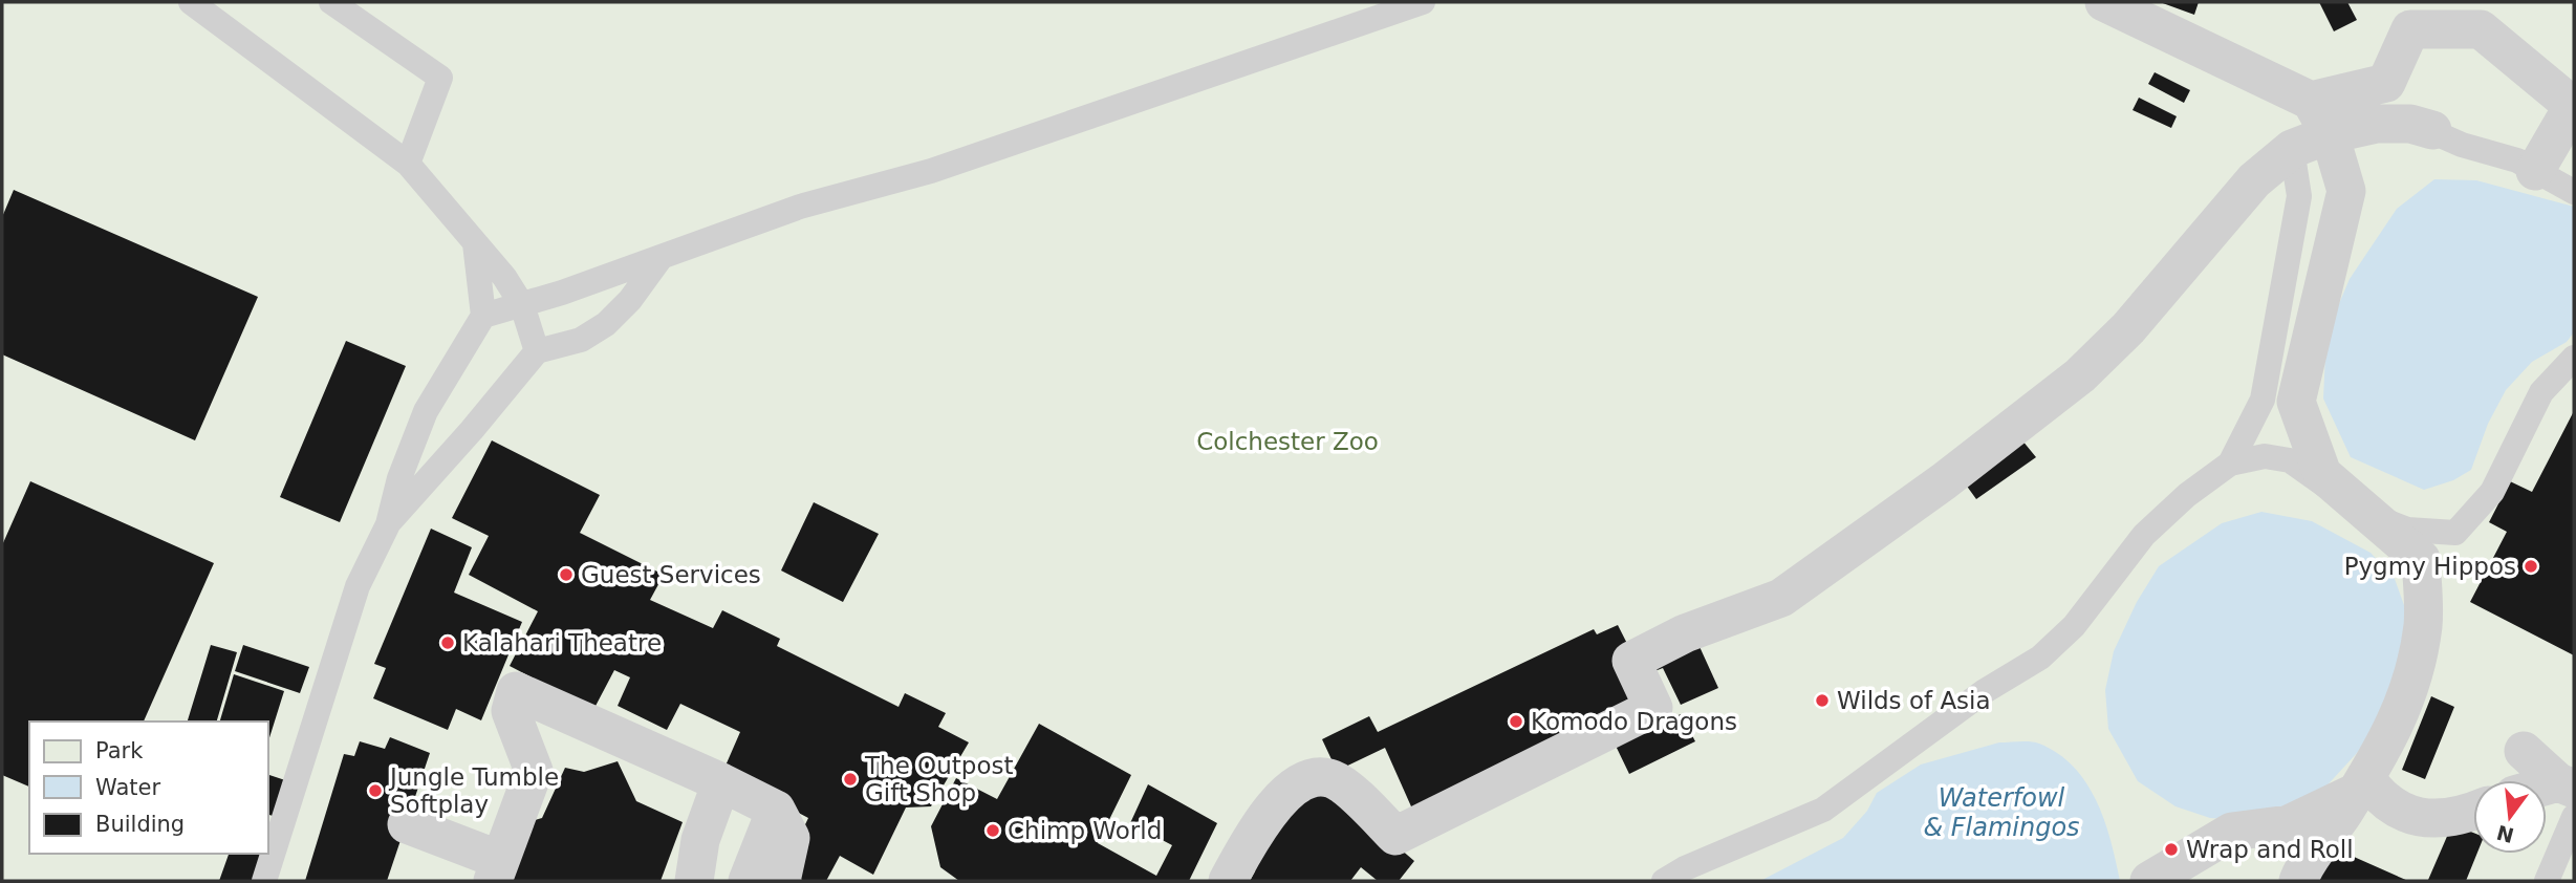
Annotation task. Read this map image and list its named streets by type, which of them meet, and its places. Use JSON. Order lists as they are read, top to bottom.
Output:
{
  "water": ["Waterfowl & Flamingos"],
  "parks": ["Colchester Zoo"],
  "places": [
    "Pygmy Hippos",
    "Guest Services",
    "Kalahari Theatre",
    "Wilds of Asia",
    "Komodo Dragons",
    "The Outpost Gift Shop",
    "Jungle Tumble Softplay",
    "Chimp World",
    "Wrap and Roll"
  ],
  "legend": ["Park", "Water", "Building"],
  "north": "bottom"
}
